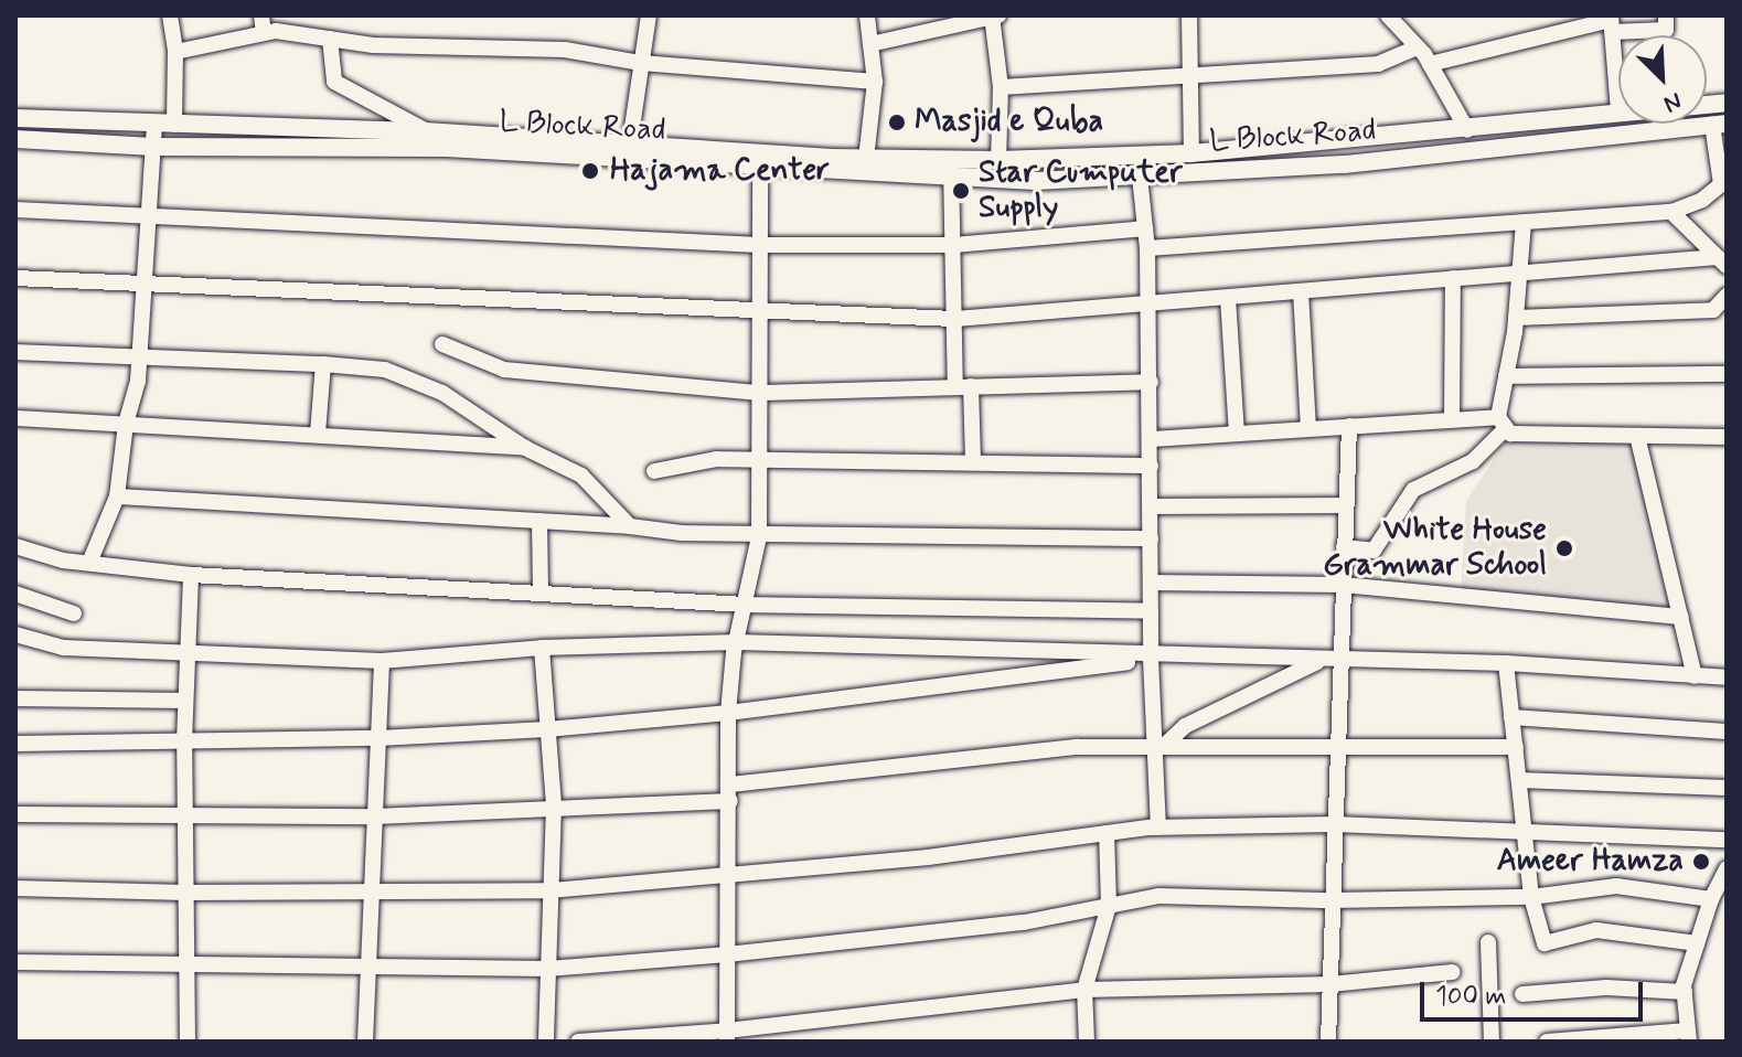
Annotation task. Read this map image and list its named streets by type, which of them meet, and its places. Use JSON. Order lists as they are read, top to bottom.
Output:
{
  "streets": {
    "main road": ["L Block Road"]
  },
  "places": [
    "Masjid e Quba",
    "Hajama Center",
    "Star Cumputer Supply",
    "White House Grammar School",
    "Ameer Hamza"
  ],
  "scale_bar": "100 m",
  "north": "bottom right"
}
